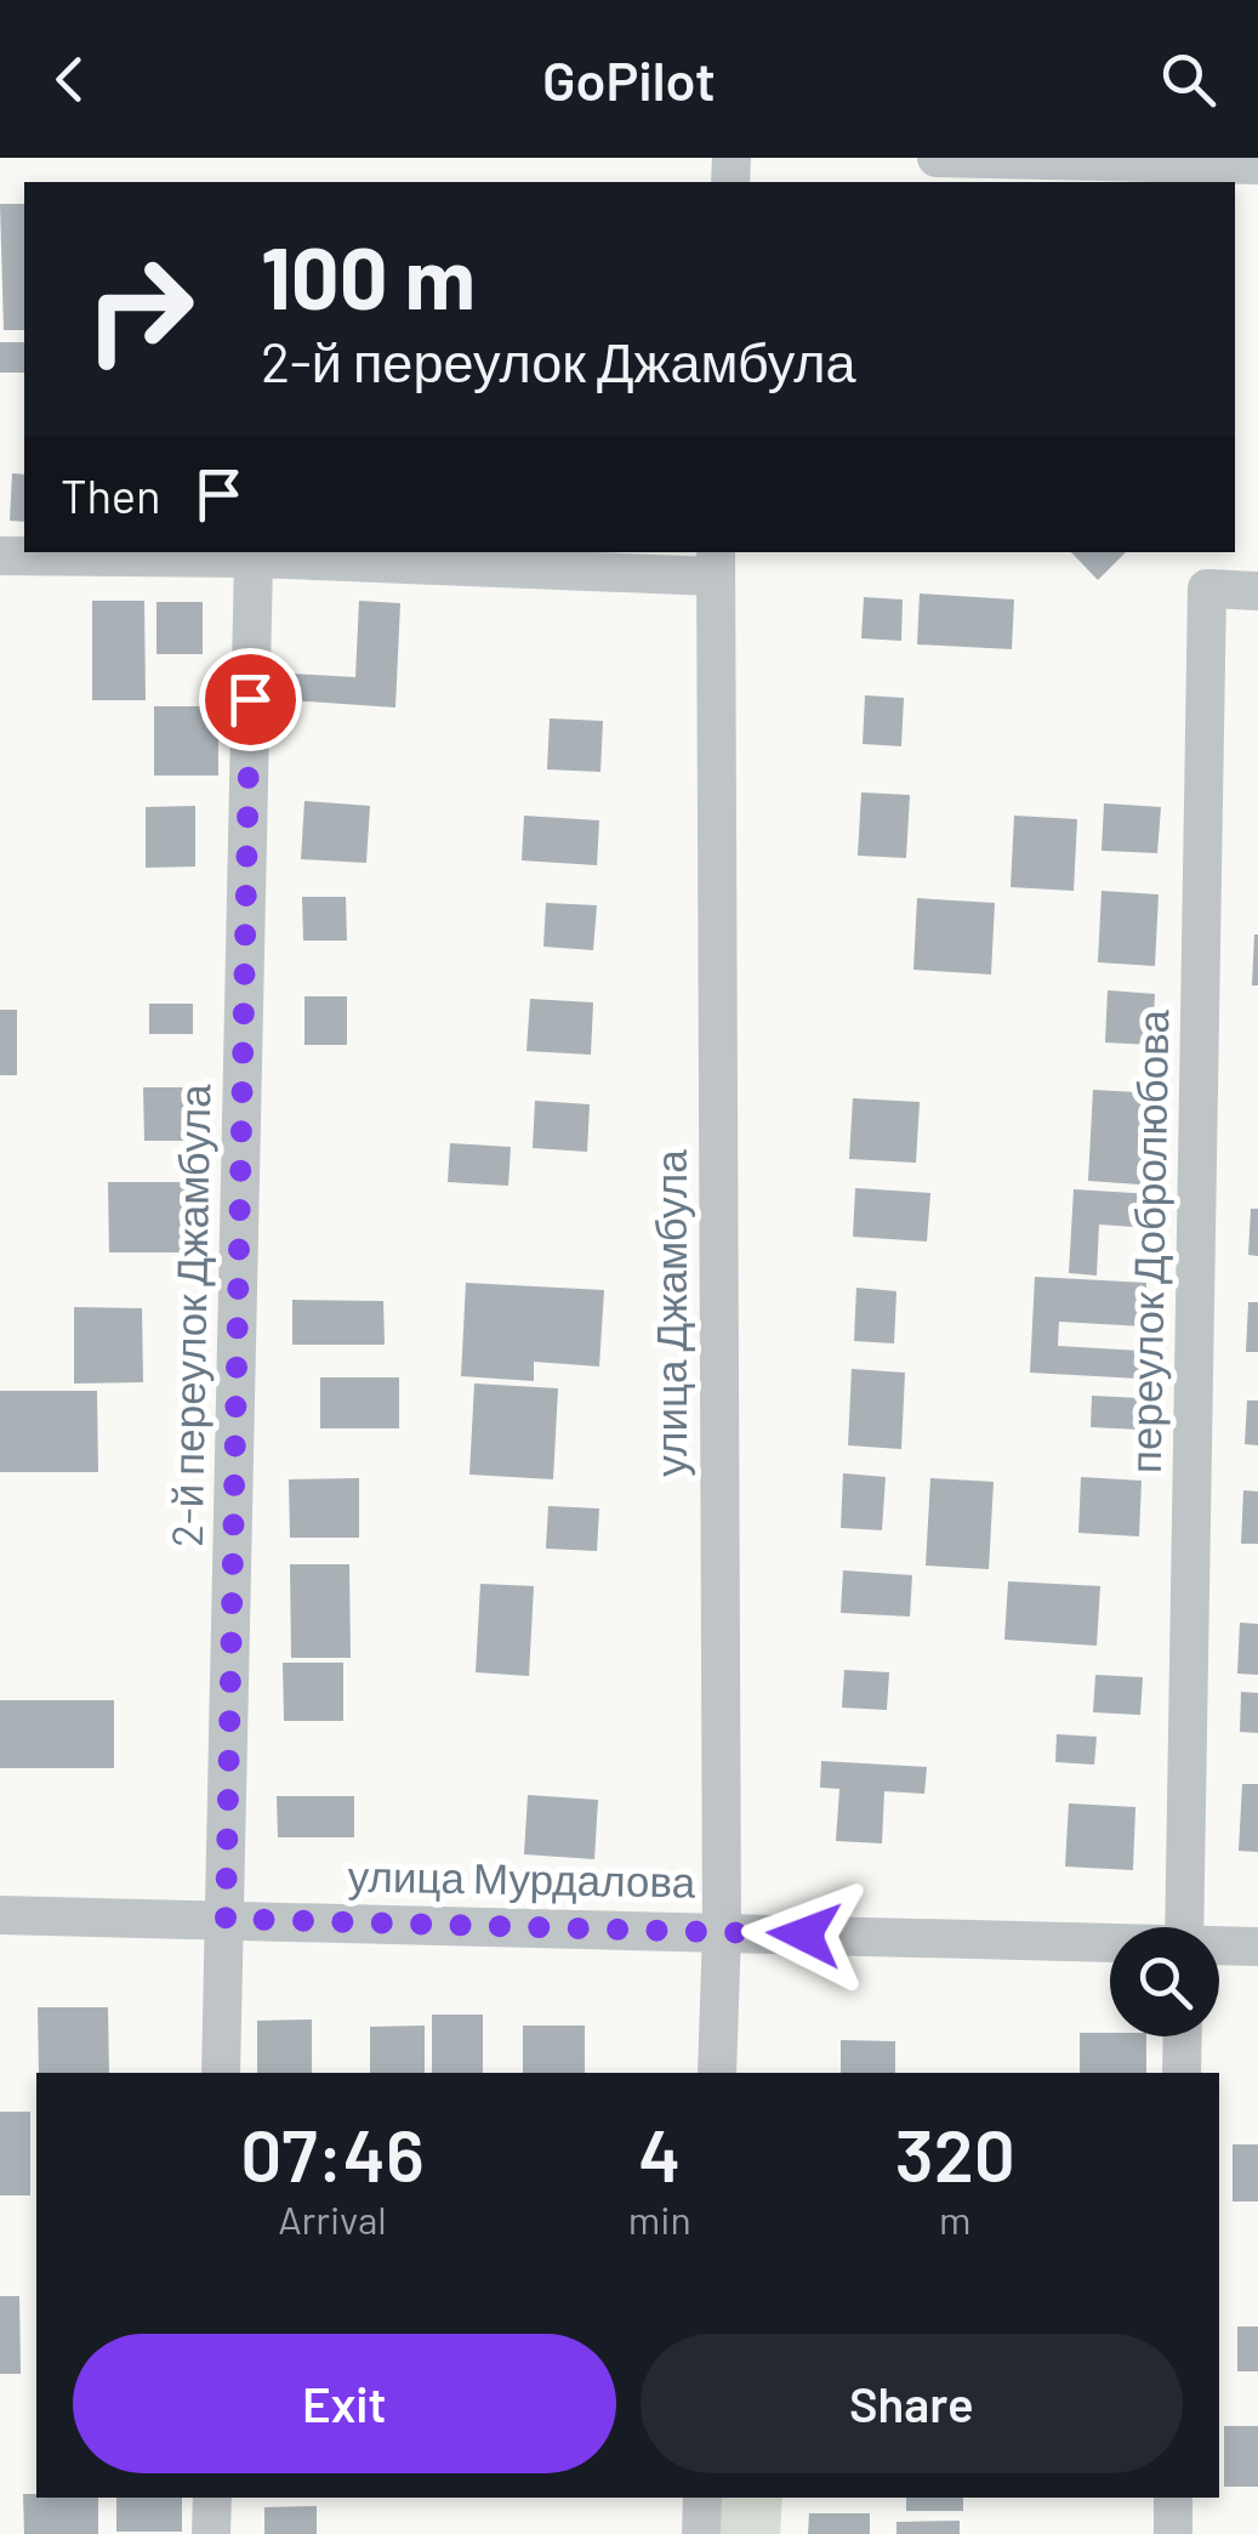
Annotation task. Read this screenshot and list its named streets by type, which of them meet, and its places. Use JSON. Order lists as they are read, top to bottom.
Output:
{
  "streets": {
    "street": [
      "переулок Добролюбова",
      "улица Джамбула",
      "2-й переулок Джамбула",
      "улица Мурдалова"
    ]
  },
  "crossings": [
    ["улица Джамбула", "улица Мурдалова"],
    ["2-й переулок Джамбула", "улица Мурдалова"]
  ],
  "page": {
    "header": "GoPilot",
    "turn": ["100 m", "2-й переулок Джамбула"],
    "then": "Then",
    "eta": [
      "07:46",
      "Arrival",
      "4",
      "min",
      "320",
      "m"
    ],
    "buttons": ["Exit", "Share"]
  }
}
